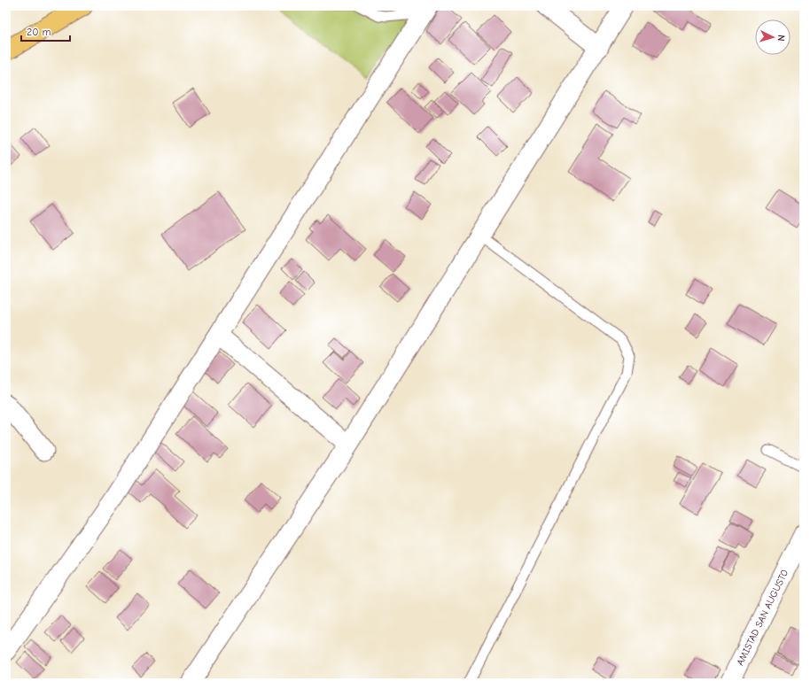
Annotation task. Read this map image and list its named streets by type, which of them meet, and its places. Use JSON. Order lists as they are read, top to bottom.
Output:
{
  "streets": {
    "street": ["AMISTAD SAN AUGUSTO"]
  },
  "scale_bar": "20 m",
  "north": "right"
}
